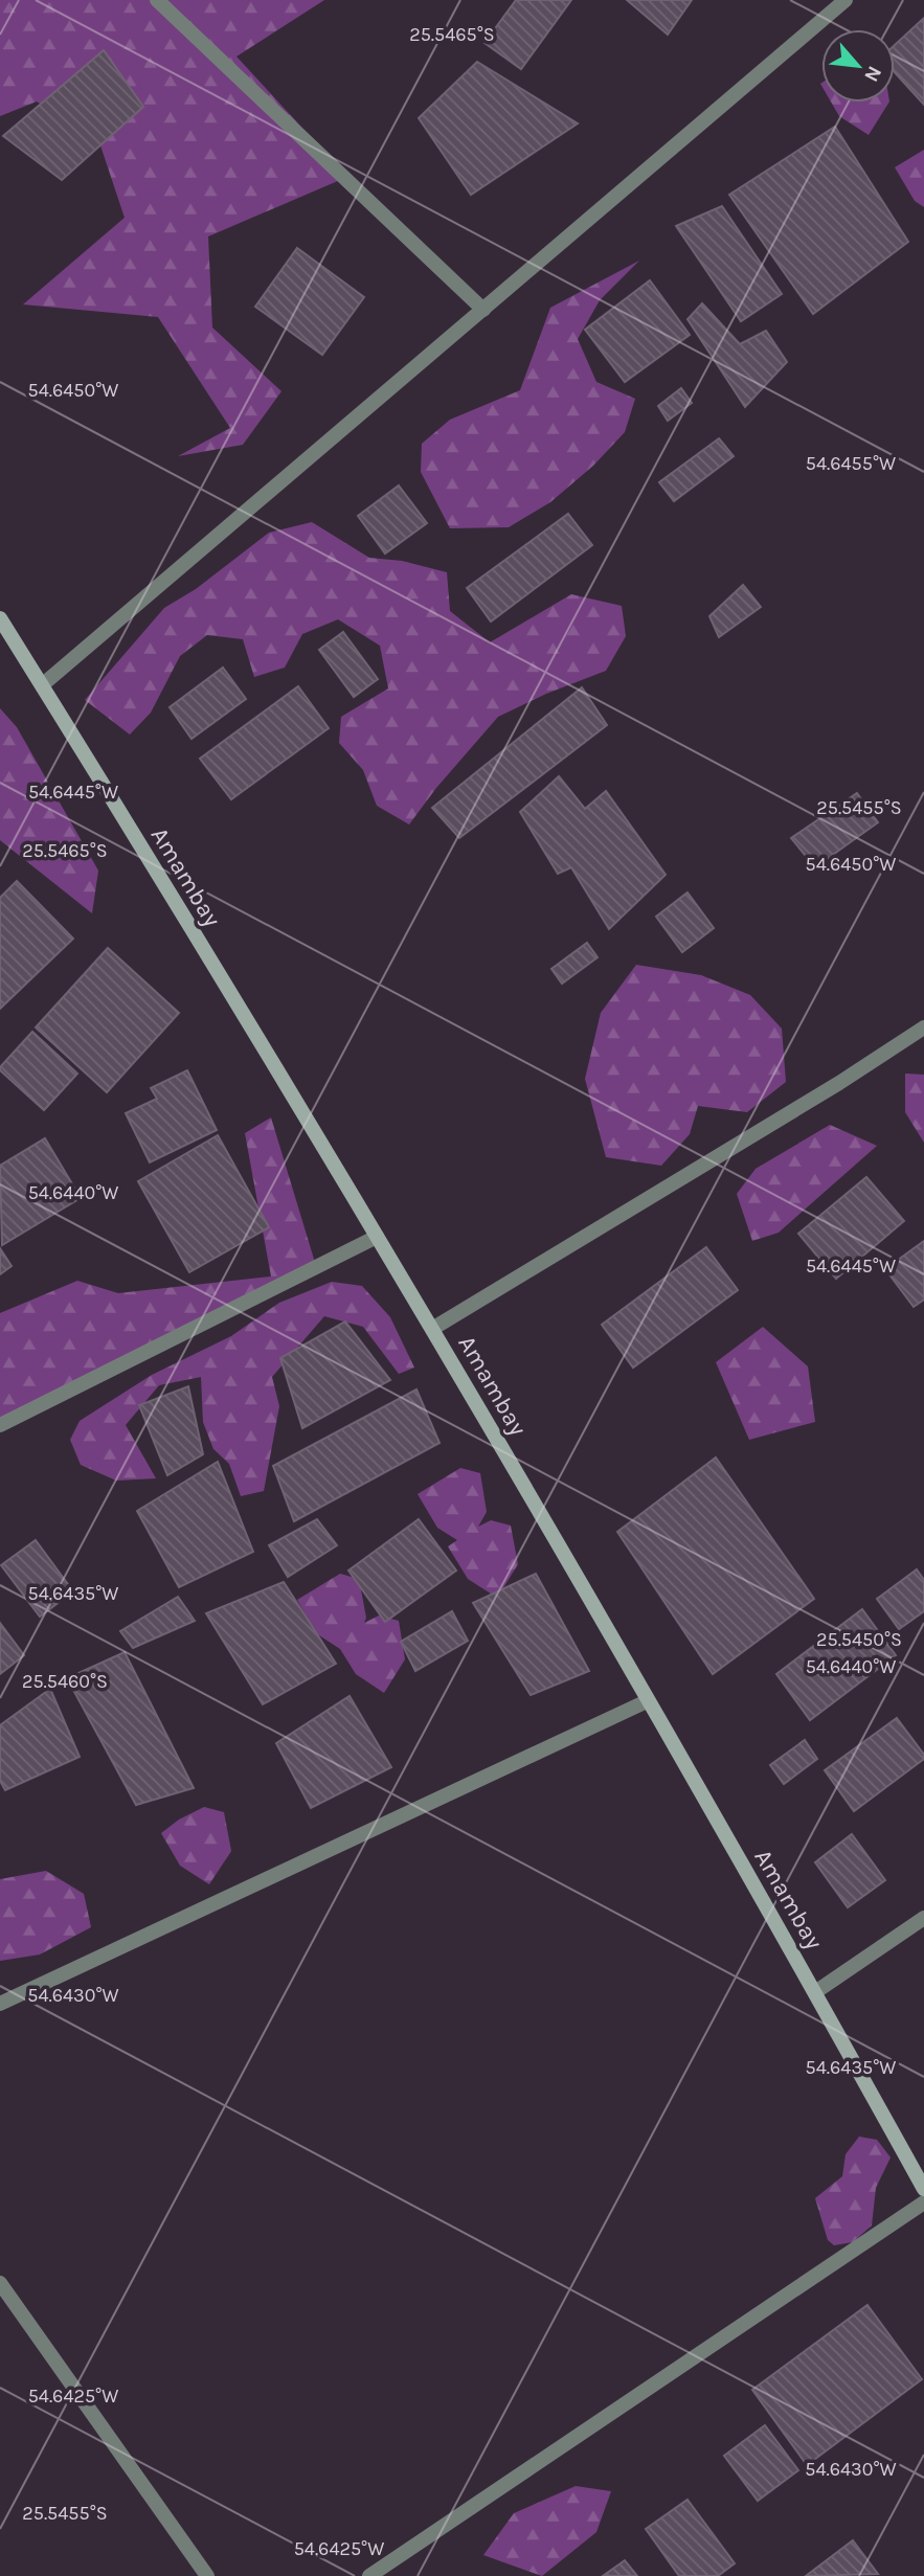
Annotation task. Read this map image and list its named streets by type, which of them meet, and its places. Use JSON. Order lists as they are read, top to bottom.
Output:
{
  "streets": {
    "street": ["Amambay"]
  },
  "north": "bottom right",
  "coordinates": [
    "25.5465°S",
    "54.6450°W",
    "54.6455°W",
    "54.6445°W",
    "25.5455°S",
    "54.6440°W",
    "54.6435°W",
    "25.5450°S",
    "25.5460°S",
    "54.6430°W",
    "54.6425°W"
  ]
}
